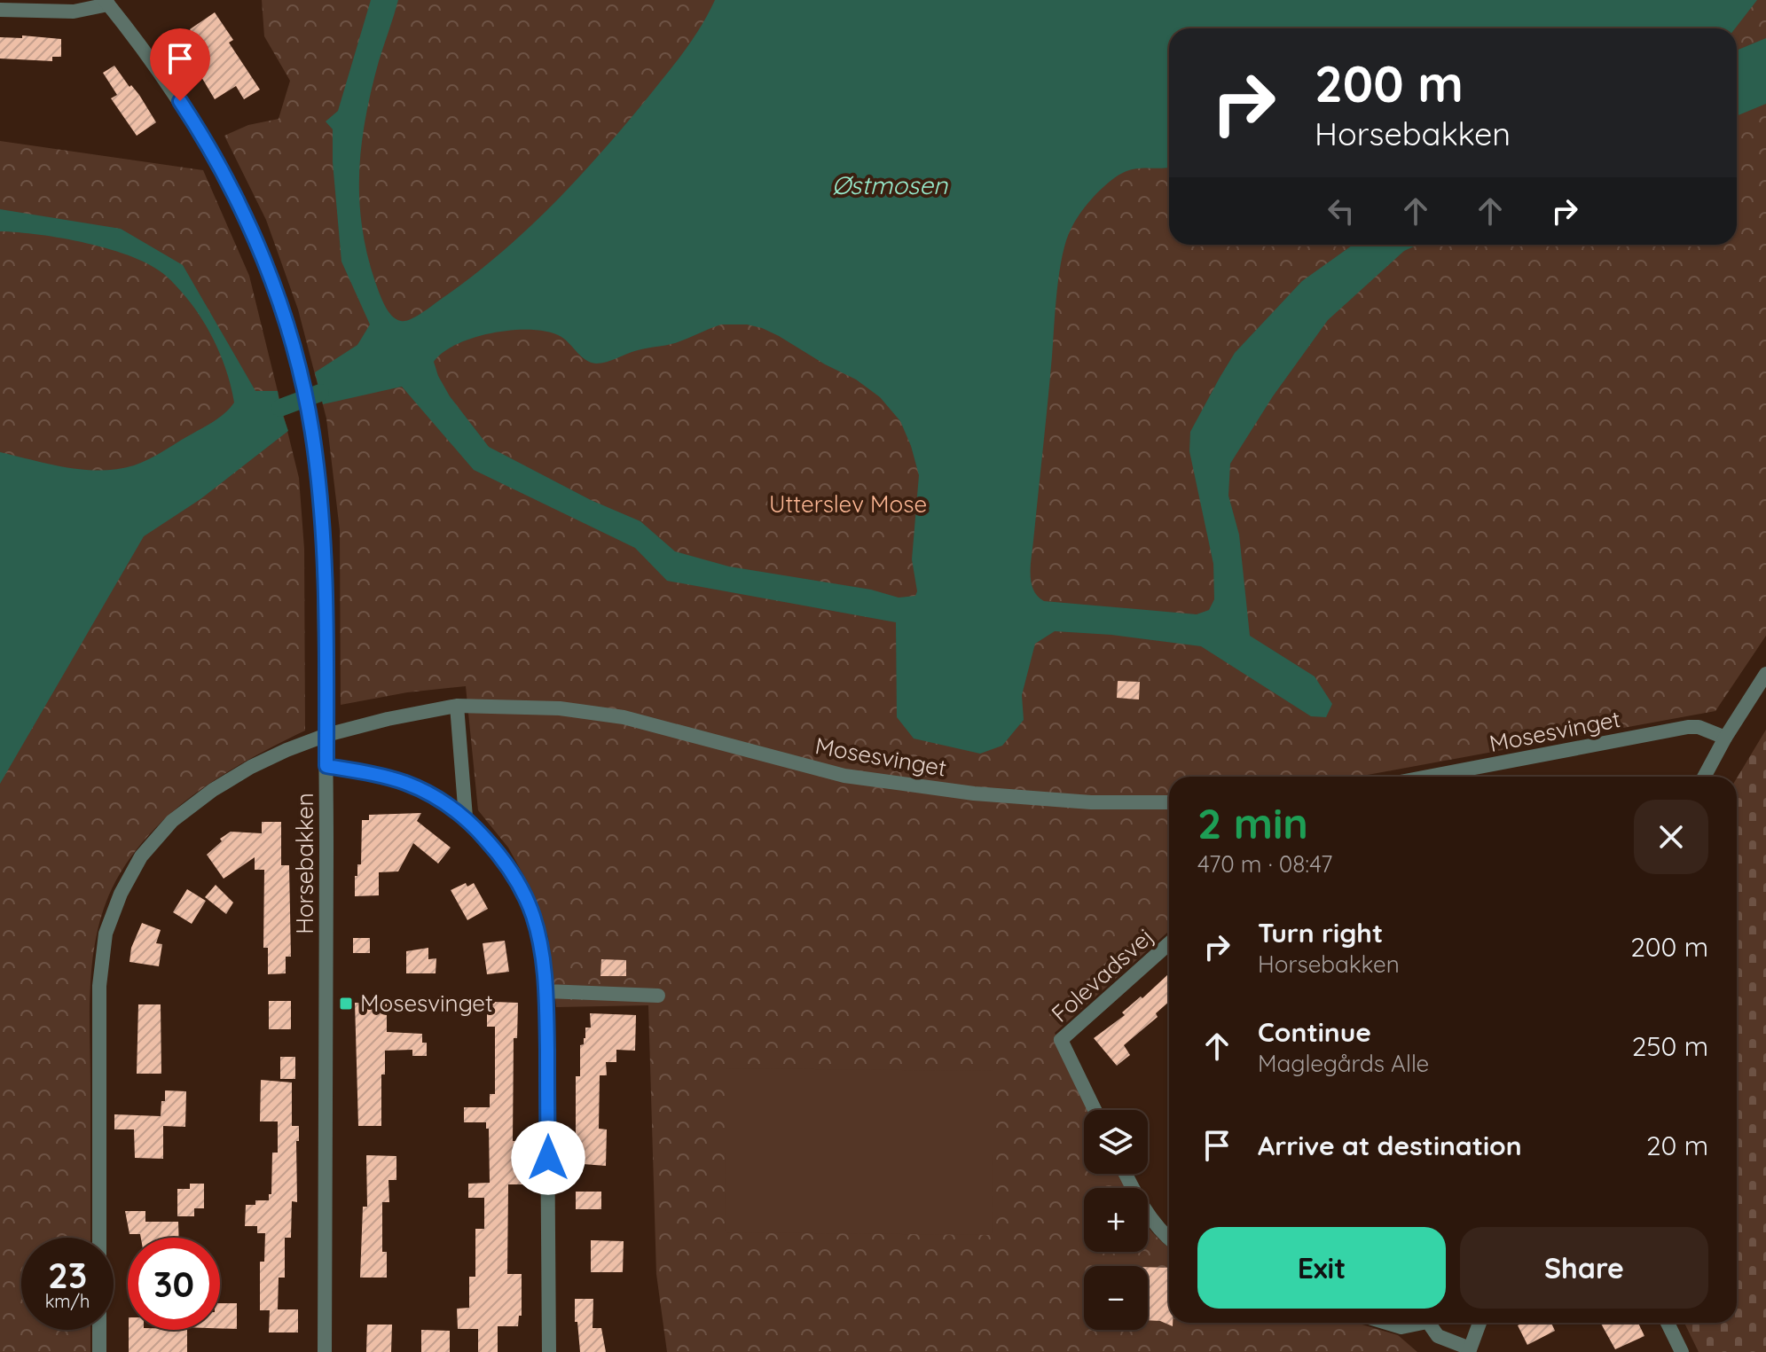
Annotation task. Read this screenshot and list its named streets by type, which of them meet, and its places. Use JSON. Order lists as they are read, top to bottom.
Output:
{
  "streets": {
    "street": ["Mosesvinget", "Horsebakken", "Folevadsvej"]
  },
  "crossings": [
    ["Mosesvinget", "Horsebakken"]
  ],
  "water": ["Østmosen"],
  "parks": ["Utterslev Mose"],
  "places": {
    "transit": ["Mosesvinget"]
  },
  "page": {
    "turn": ["200 m", "Horsebakken"],
    "heading": ["2 min", "470 m · 08:47"],
    "list": [
      {
        "name": "Turn right",
        "note": "Horsebakken",
        "value": "200 m"
      },
      {
        "name": "Continue",
        "note": "Maglegårds Alle",
        "value": "250 m"
      },
      {
        "name": "Arrive at destination",
        "value": "20 m"
      }
    ],
    "map_buttons": ["+", "−"],
    "buttons": ["Exit", "Share"],
    "speed": "23 km/h",
    "limit": "30"
  }
}
